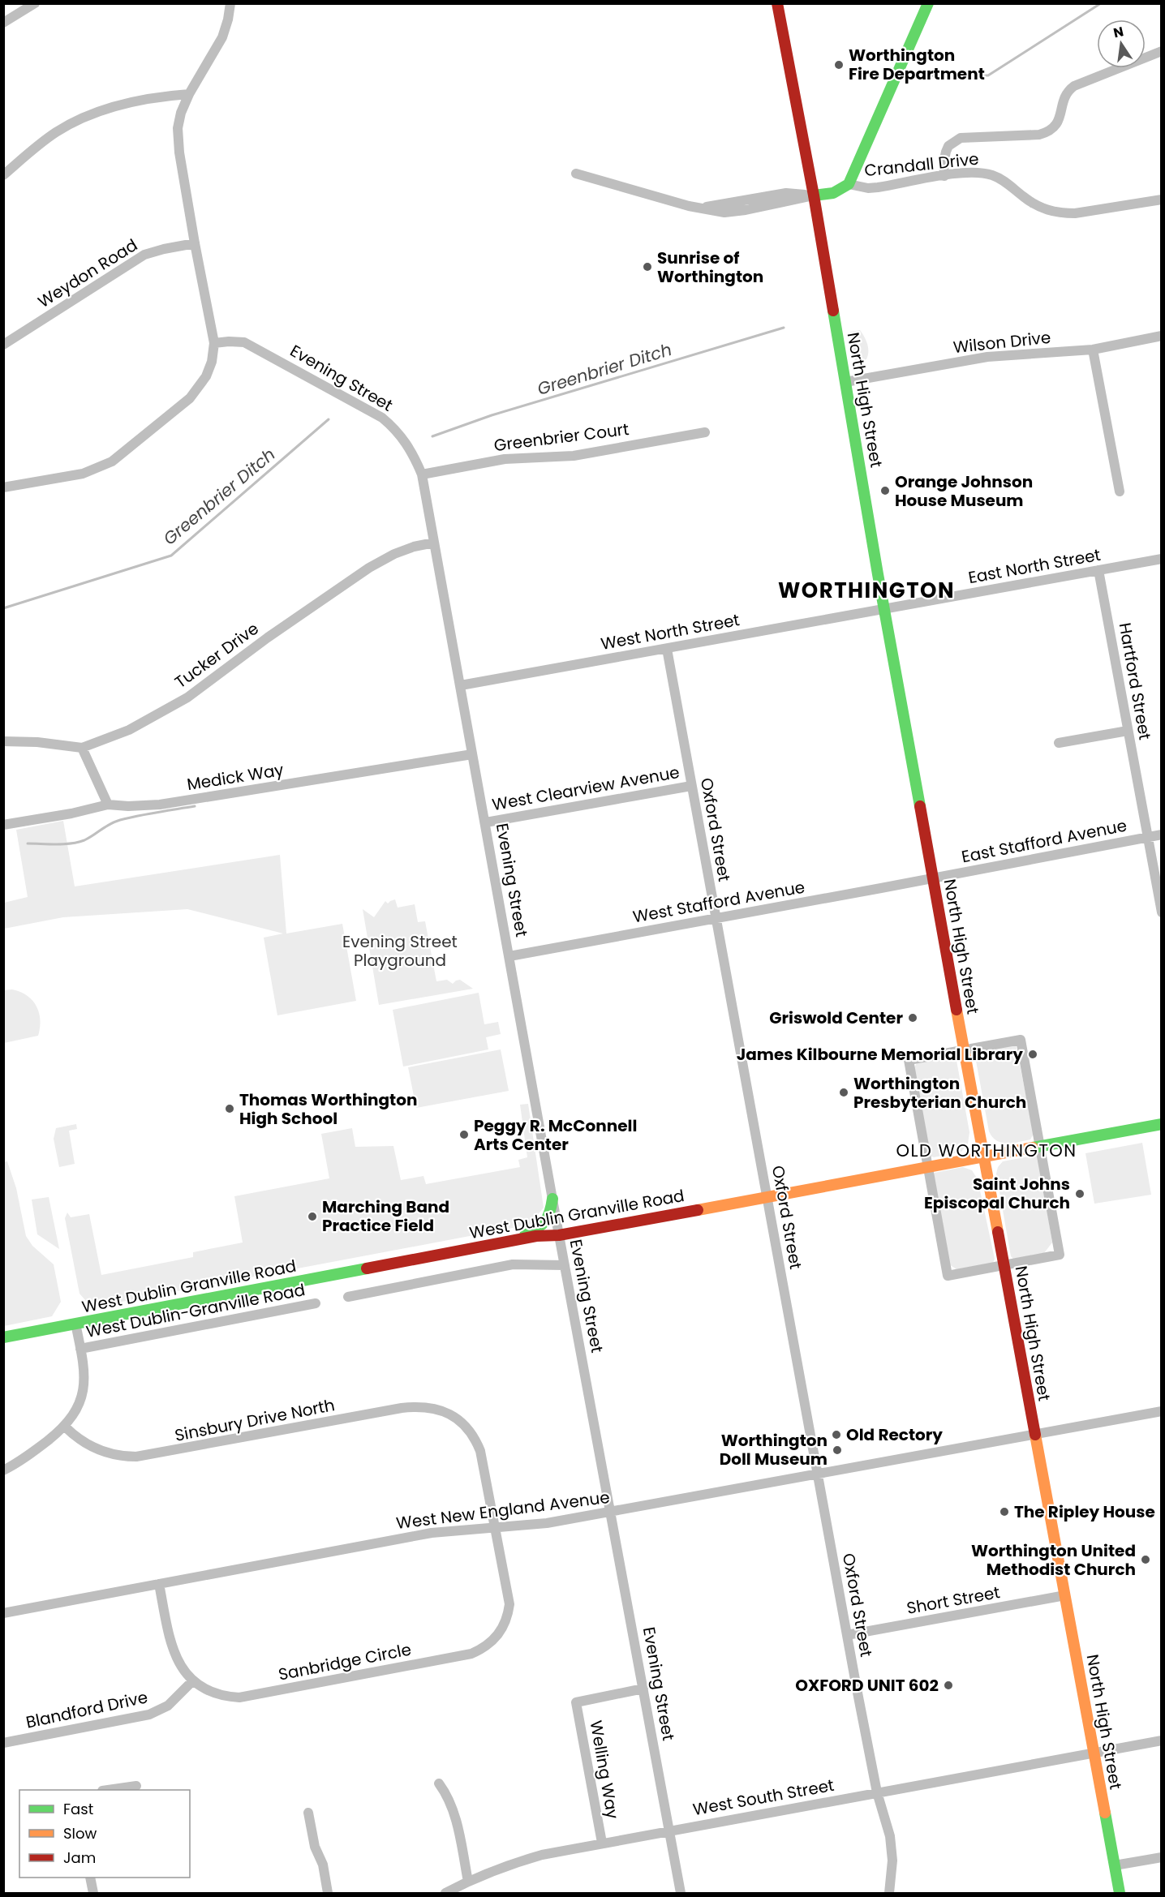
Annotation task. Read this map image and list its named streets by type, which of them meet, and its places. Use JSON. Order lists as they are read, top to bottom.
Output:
{
  "streets": {
    "main road": ["North High Street", "West Dublin Granville Road"],
    "street": [
      "Crandall Drive",
      "Weydon Road",
      "Wilson Drive",
      "Evening Street",
      "Greenbrier Court",
      "East North Street",
      "West North Street",
      "Tucker Drive",
      "Hartford Street",
      "Medick Way",
      "West Clearview Avenue",
      "Oxford Street",
      "East Stafford Avenue",
      "West Stafford Avenue",
      "West Dublin-Granville Road",
      "Sinsbury Drive North",
      "West New England Avenue",
      "Short Street",
      "Sanbridge Circle",
      "Blandford Drive",
      "Welling Way",
      "West South Street"
    ]
  },
  "crossings": [
    ["Wilson Drive", "North High Street"],
    ["Evening Street", "Greenbrier Court"],
    ["Evening Street", "West North Street"],
    ["Evening Street", "Tucker Drive"],
    ["Evening Street", "Medick Way"],
    ["Evening Street", "West Clearview Avenue"],
    ["Evening Street", "West Stafford Avenue"],
    ["Evening Street", "West Dublin Granville Road"],
    ["Evening Street", "West New England Avenue"],
    ["Evening Street", "Welling Way"],
    ["Evening Street", "West South Street"],
    ["North High Street", "East North Street"],
    ["North High Street", "West North Street"],
    ["North High Street", "East Stafford Avenue"],
    ["North High Street", "West Stafford Avenue"],
    ["North High Street", "West Dublin Granville Road"],
    ["North High Street", "West New England Avenue"],
    ["North High Street", "Short Street"],
    ["North High Street", "West South Street"],
    ["East North Street", "West North Street"],
    ["East North Street", "Hartford Street"],
    ["West North Street", "Oxford Street"],
    ["Hartford Street", "East Stafford Avenue"],
    ["West Clearview Avenue", "Oxford Street"],
    ["Oxford Street", "West Stafford Avenue"],
    ["Oxford Street", "West Dublin Granville Road"],
    ["Oxford Street", "West New England Avenue"],
    ["Oxford Street", "Short Street"],
    ["Oxford Street", "West South Street"],
    ["East Stafford Avenue", "West Stafford Avenue"],
    ["Sinsbury Drive North", "West New England Avenue"],
    ["Sinsbury Drive North", "Sanbridge Circle"],
    ["West New England Avenue", "Sanbridge Circle"],
    ["Sanbridge Circle", "Blandford Drive"],
    ["Welling Way", "West South Street"]
  ],
  "districts": ["WORTHINGTON", "OLD WORTHINGTON"],
  "water": ["Greenbrier Ditch"],
  "parks": ["Evening Street Playground"],
  "places": [
    "Worthington Fire Department",
    "Sunrise of Worthington",
    "Orange Johnson House Museum",
    "Griswold Center",
    "James Kilbourne Memorial Library",
    "Worthington Presbyterian Church",
    "Thomas Worthington High School",
    "Peggy R. McConnell Arts Center",
    "Saint Johns Episcopal Church",
    "Marching Band Practice Field",
    "Old Rectory",
    "Worthington Doll Museum",
    "The Ripley House",
    "Worthington United Methodist Church",
    "OXFORD UNIT 602"
  ],
  "legend": ["Fast", "Slow", "Jam"],
  "north": "top"
}
